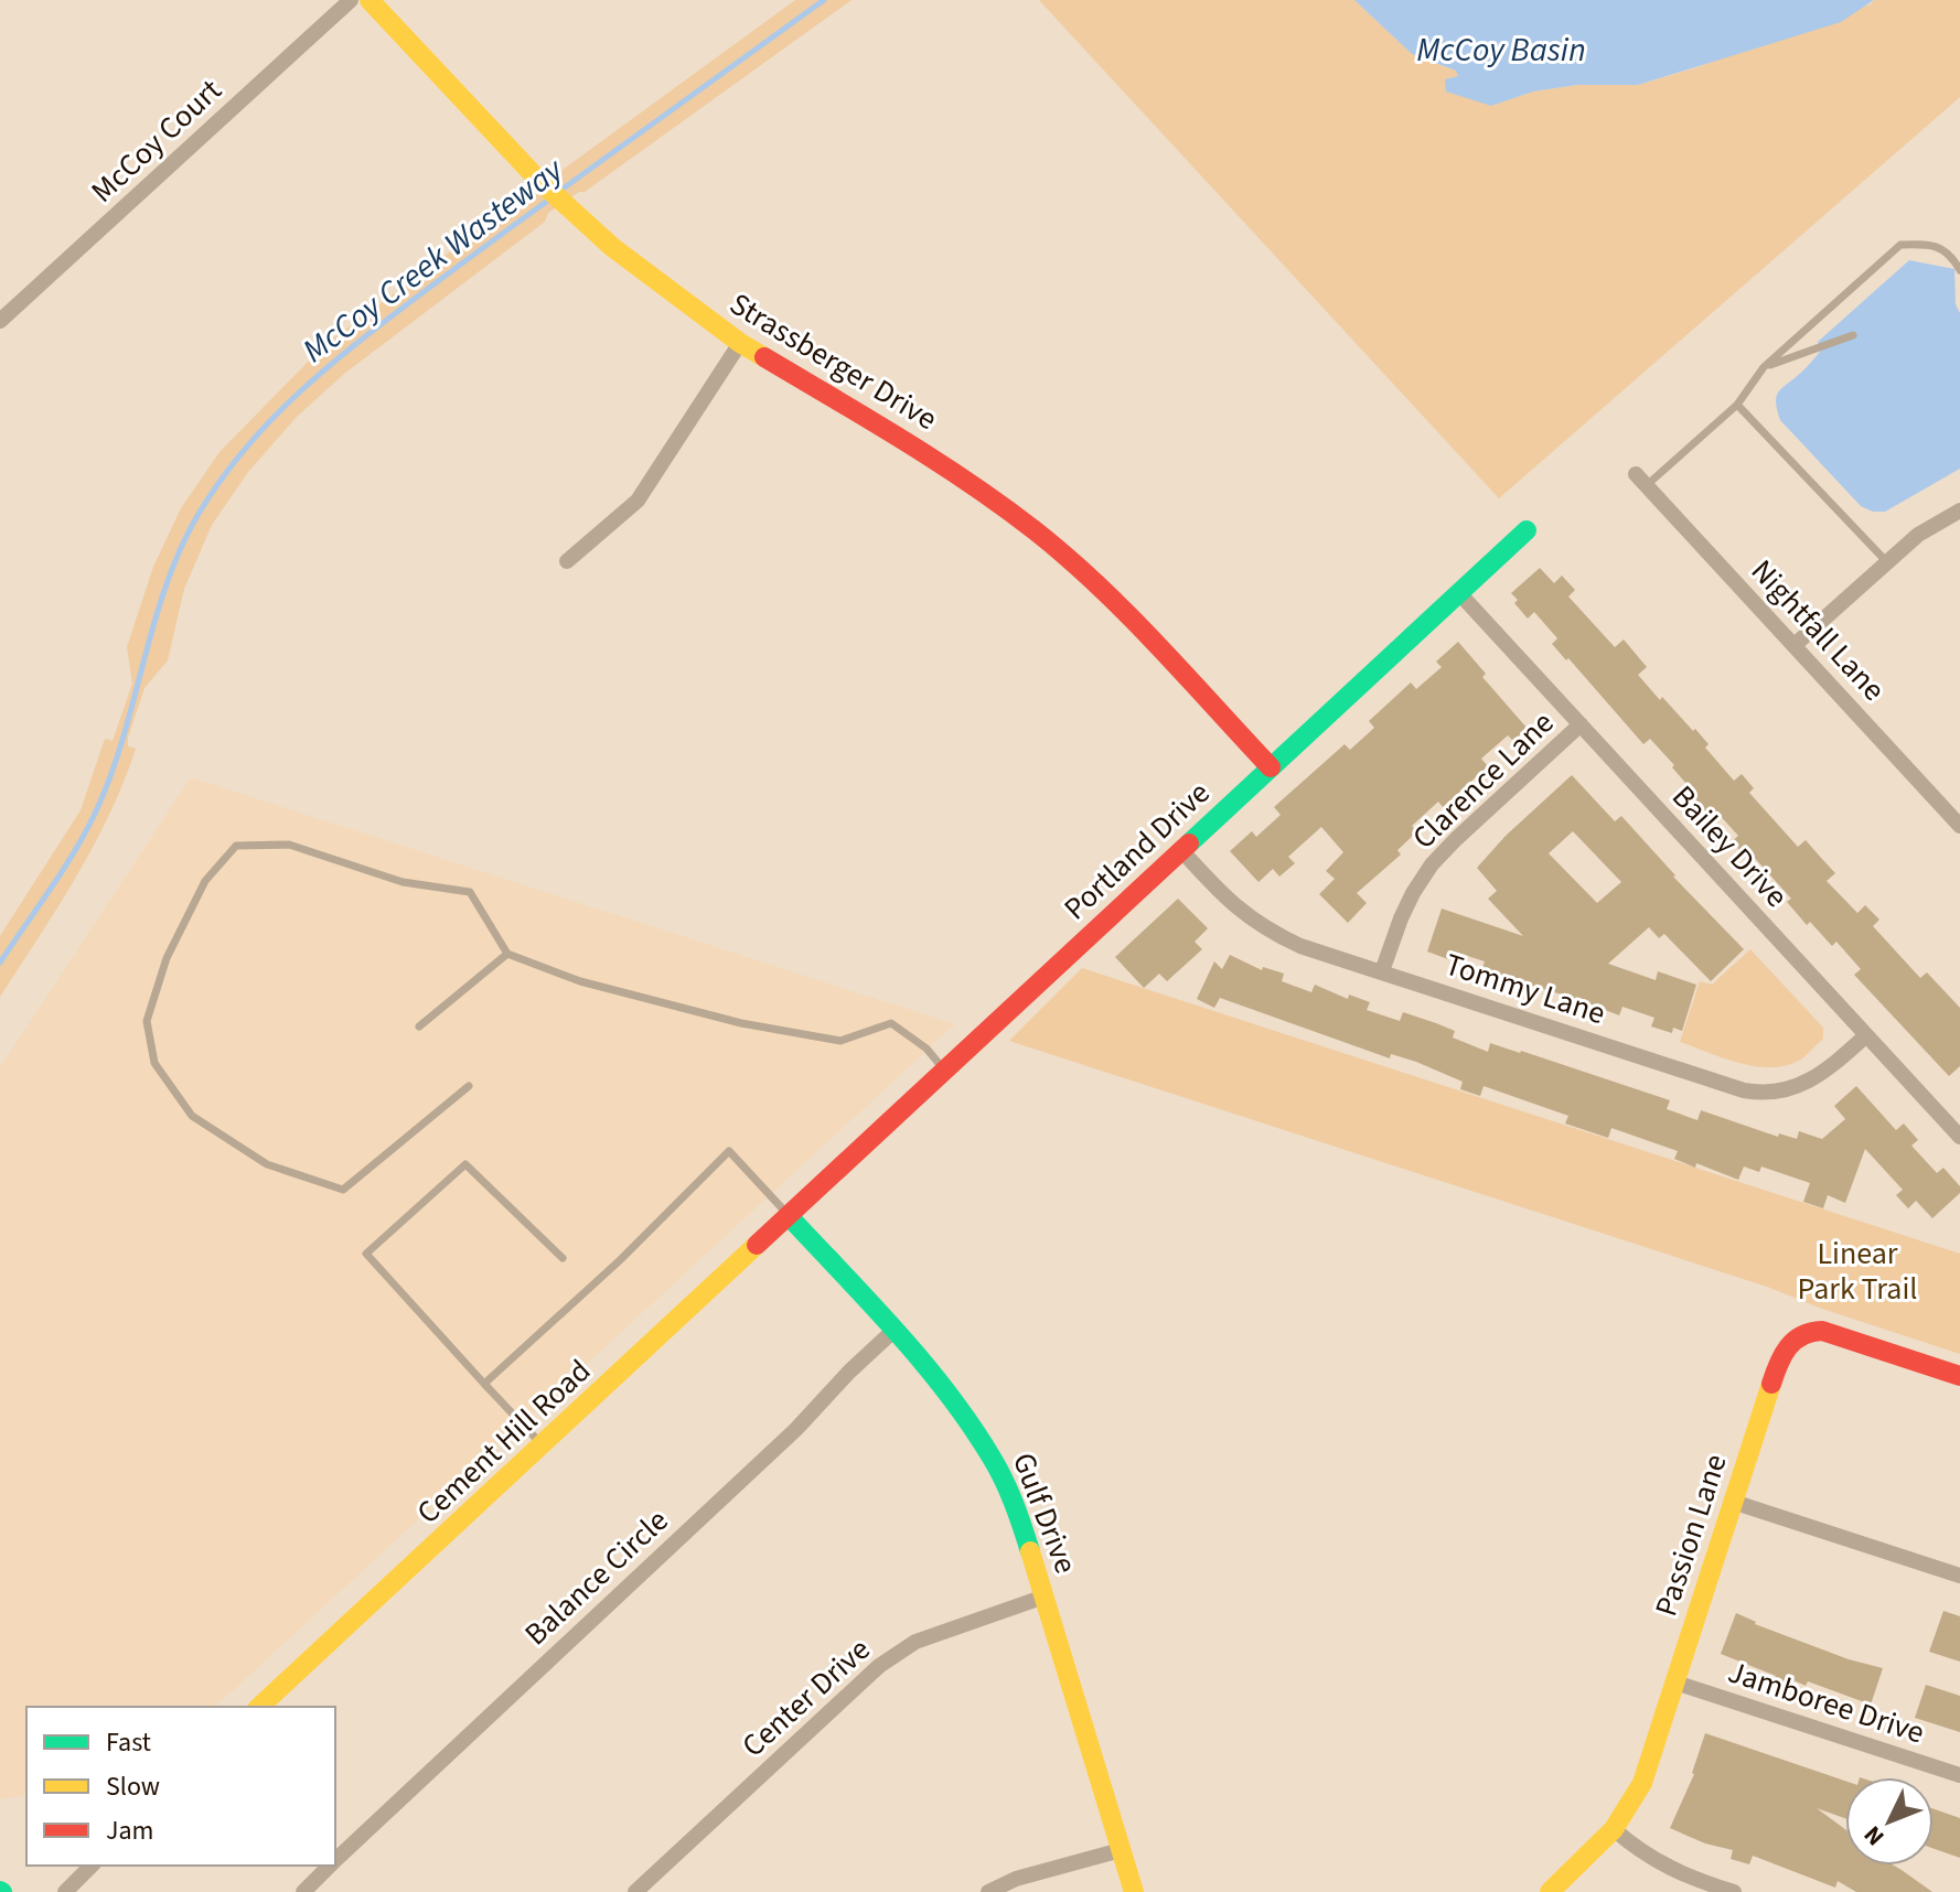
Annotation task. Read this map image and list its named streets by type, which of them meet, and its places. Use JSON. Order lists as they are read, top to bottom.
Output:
{
  "streets": {
    "street": [
      "McCoy Court",
      "Strassberger Drive",
      "Nightfall Lane",
      "Clarence Lane",
      "Bailey Drive",
      "Portland Drive",
      "Tommy Lane",
      "Cement Hill Road",
      "Gulf Drive",
      "Passion Lane",
      "Balance Circle",
      "Center Drive",
      "Jamboree Drive"
    ]
  },
  "crossings": [
    ["Strassberger Drive", "Portland Drive"],
    ["Clarence Lane", "Bailey Drive"],
    ["Clarence Lane", "Tommy Lane"],
    ["Bailey Drive", "Portland Drive"],
    ["Bailey Drive", "Tommy Lane"],
    ["Portland Drive", "Tommy Lane"],
    ["Portland Drive", "Cement Hill Road"],
    ["Portland Drive", "Gulf Drive"],
    ["Cement Hill Road", "Gulf Drive"],
    ["Gulf Drive", "Balance Circle"],
    ["Gulf Drive", "Center Drive"],
    ["Passion Lane", "Jamboree Drive"]
  ],
  "water": ["McCoy Basin", "McCoy Creek Wasteway"],
  "parks": ["Linear Park Trail"],
  "legend": ["Fast", "Slow", "Jam"],
  "north": "bottom left"
}
